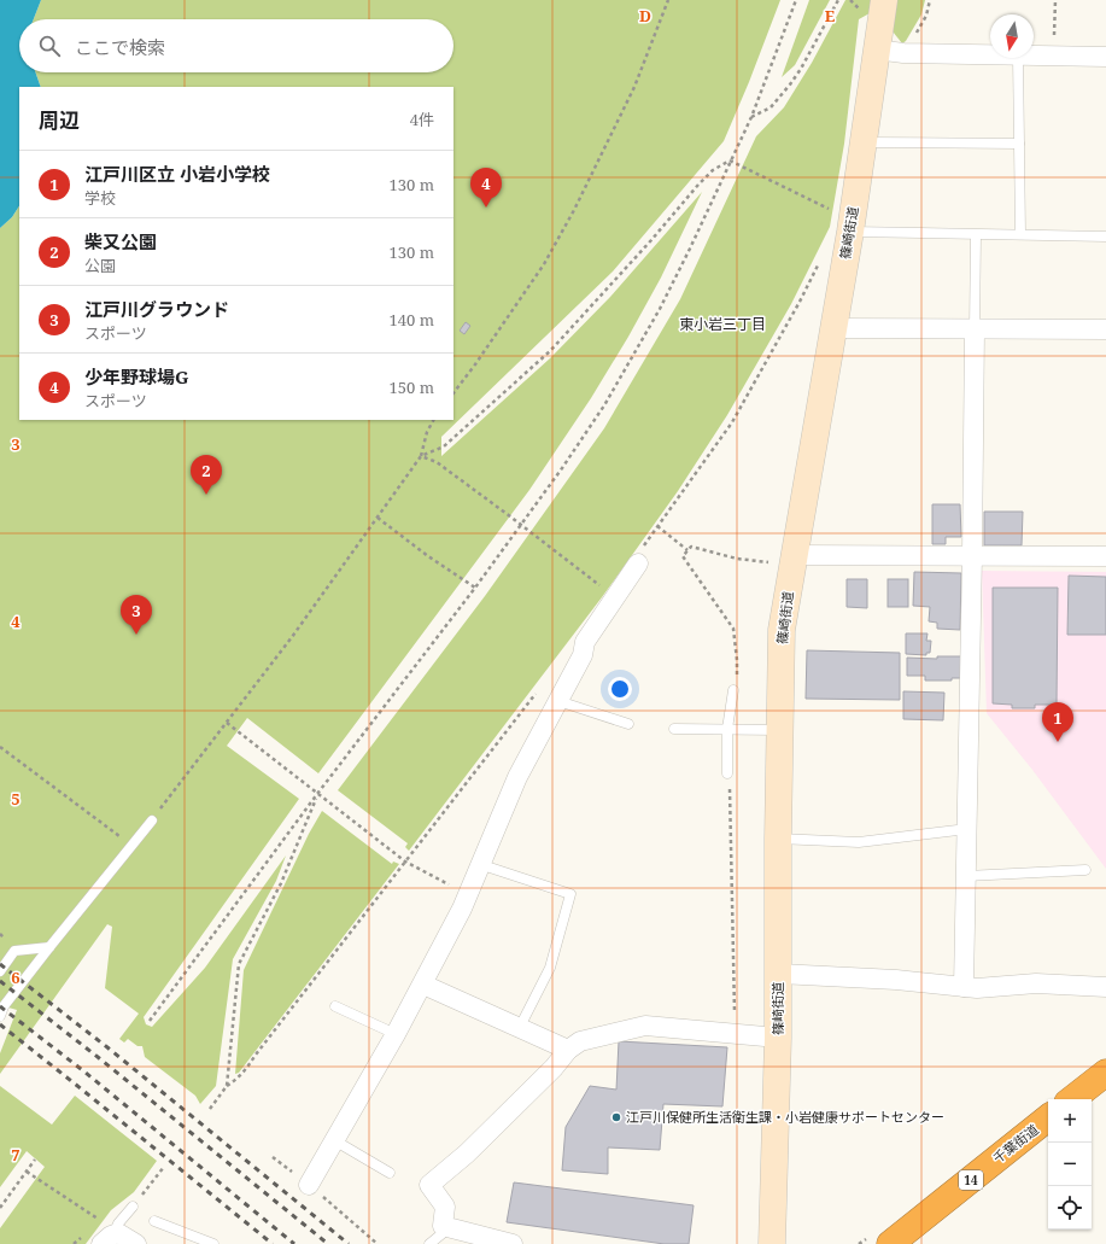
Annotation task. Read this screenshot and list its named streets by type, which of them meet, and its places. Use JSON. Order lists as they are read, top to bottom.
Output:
{
  "streets": {
    "highway": ["千葉街道", "14"],
    "main road": ["篠崎街道"]
  },
  "districts": ["東小岩三丁目"],
  "places": ["江戸川保健所生活衛生課・小岩健康サポートセンター"],
  "north": "bottom",
  "page": {
    "search": "ここで検索",
    "heading": ["周辺", "4件"],
    "list": [
      {
        "mark": "1",
        "name": "江戸川区立 小岩小学校",
        "note": "学校",
        "value": "130 m"
      },
      {
        "mark": "2",
        "name": "柴又公園",
        "note": "公園",
        "value": "130 m"
      },
      {
        "mark": "3",
        "name": "江戸川グラウンド",
        "note": "スポーツ",
        "value": "140 m"
      },
      {
        "mark": "4",
        "name": "少年野球場G",
        "note": "スポーツ",
        "value": "150 m"
      }
    ],
    "pins": [
      "4",
      "2",
      "3",
      "1"
    ],
    "map_buttons": ["+", "−"]
  },
  "grid": {
    "columns": ["D", "E"],
    "rows": [
      "3",
      "4",
      "5",
      "6",
      "7"
    ]
  }
}
